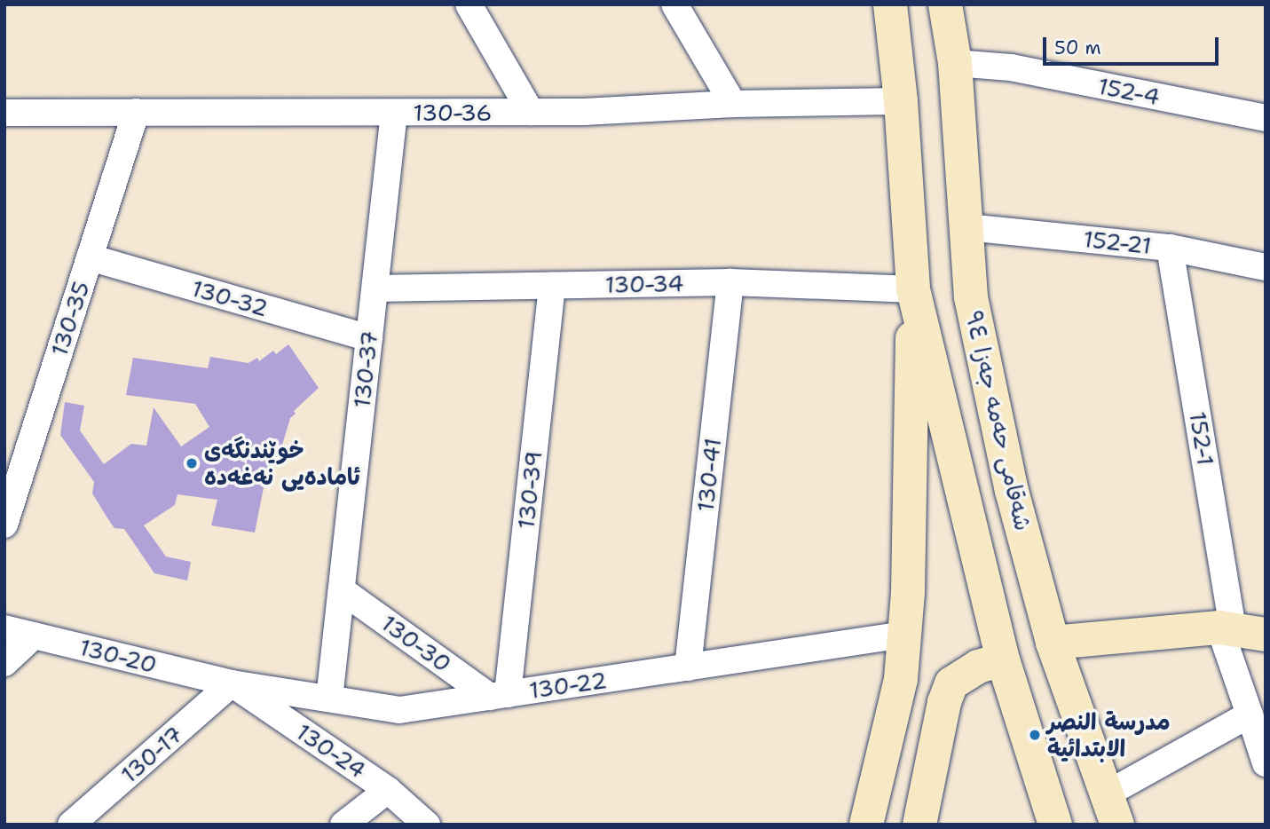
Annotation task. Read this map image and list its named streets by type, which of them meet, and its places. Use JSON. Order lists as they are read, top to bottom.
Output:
{
  "streets": {
    "main road": ["شەقامی حەمە جەزا ٩٤"],
    "street": [
      "152-4",
      "130-36",
      "152-21",
      "130-34",
      "130-32",
      "130-35",
      "130-37",
      "152-1",
      "130-41",
      "130-39",
      "130-30",
      "130-20",
      "130-22",
      "130-24",
      "130-17"
    ]
  },
  "crossings": [
    ["152-4", "شەقامی حەمە جەزا ٩٤"],
    ["130-36", "130-35"],
    ["130-36", "130-37"],
    ["152-21", "شەقامی حەمە جەزا ٩٤"],
    ["152-21", "152-1"],
    ["130-34", "130-37"],
    ["130-34", "130-41"],
    ["130-34", "130-39"],
    ["130-32", "130-35"],
    ["130-32", "130-37"],
    ["130-37", "130-30"],
    ["130-37", "130-22"],
    ["130-41", "130-22"],
    ["130-39", "130-30"],
    ["130-39", "130-22"],
    ["130-30", "130-22"],
    ["130-20", "130-22"],
    ["130-20", "130-24"],
    ["130-20", "130-17"],
    ["130-22", "130-24"],
    ["130-22", "130-17"],
    ["130-24", "130-17"]
  ],
  "places": ["خوێندنگەی ئامادەیی نەغەدە", "مدرسة النصر الابتدائية"],
  "scale_bar": "50 m"
}
